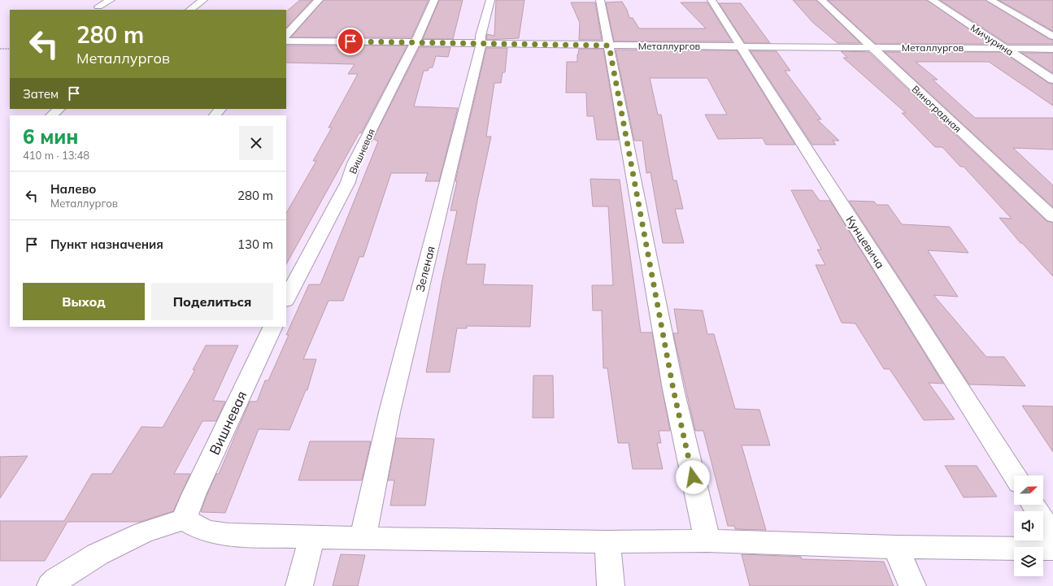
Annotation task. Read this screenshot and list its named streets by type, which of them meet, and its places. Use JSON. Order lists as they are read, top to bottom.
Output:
{
  "streets": {
    "street": [
      "Мичурина",
      "Металлургов",
      "Виноградная",
      "Вишневая",
      "Кунцевича",
      "Зеленая"
    ]
  },
  "crossings": [
    ["Мичурина", "Металлургов"],
    ["Металлургов", "Виноградная"],
    ["Металлургов", "Вишневая"],
    ["Металлургов", "Кунцевича"],
    ["Металлургов", "Зеленая"]
  ],
  "north": "right",
  "page": {
    "turn": ["280 m", "Металлургов"],
    "then": "Затем",
    "heading": ["6 мин", "410 m · 13:48"],
    "list": [
      {
        "name": "Налево",
        "note": "Металлургов",
        "value": "280 m"
      },
      {
        "name": "Пункт назначения",
        "value": "130 m"
      }
    ],
    "buttons": ["Выход", "Поделиться"]
  }
}
